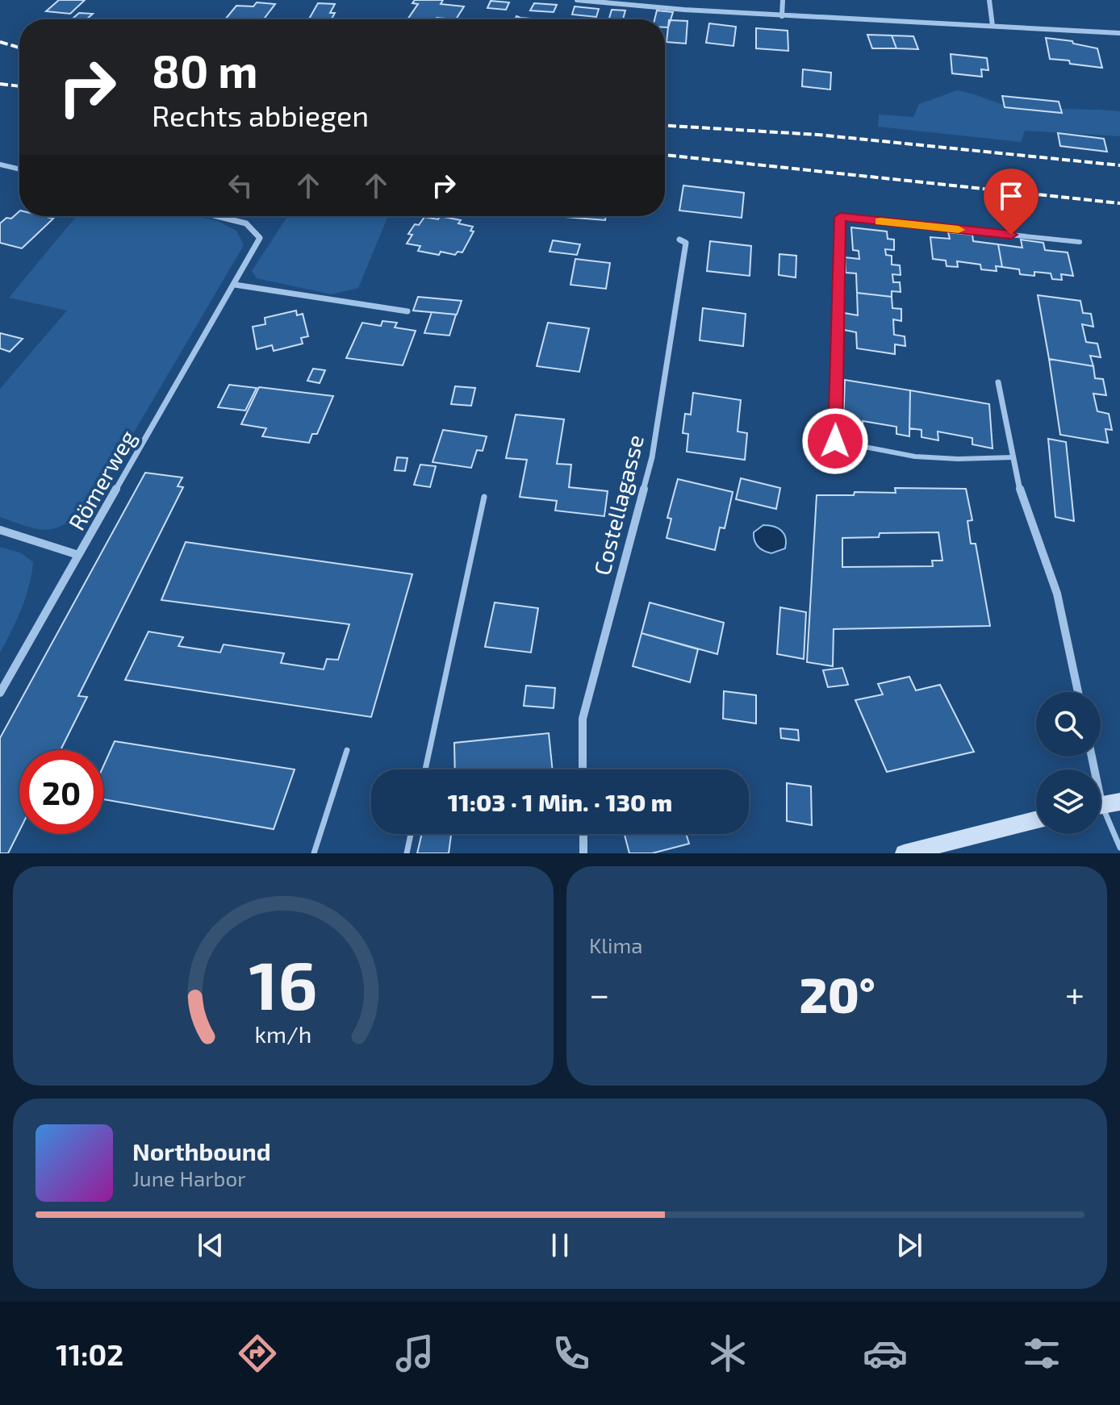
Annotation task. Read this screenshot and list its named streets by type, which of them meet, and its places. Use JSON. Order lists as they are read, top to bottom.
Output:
{
  "streets": {
    "street": ["Römerweg", "Costellagasse"]
  },
  "page": {
    "turn": ["80 m", "Rechts abbiegen"],
    "limit": "20",
    "trip": "11:03 · 1 Min. · 130 m",
    "tile": "Klima",
    "heat": ["−", "20°", "+"],
    "song": ["Northbound", "June Harbor"],
    "tabs": "11:02",
    "gauge": ["16", "km/h"]
  }
}
